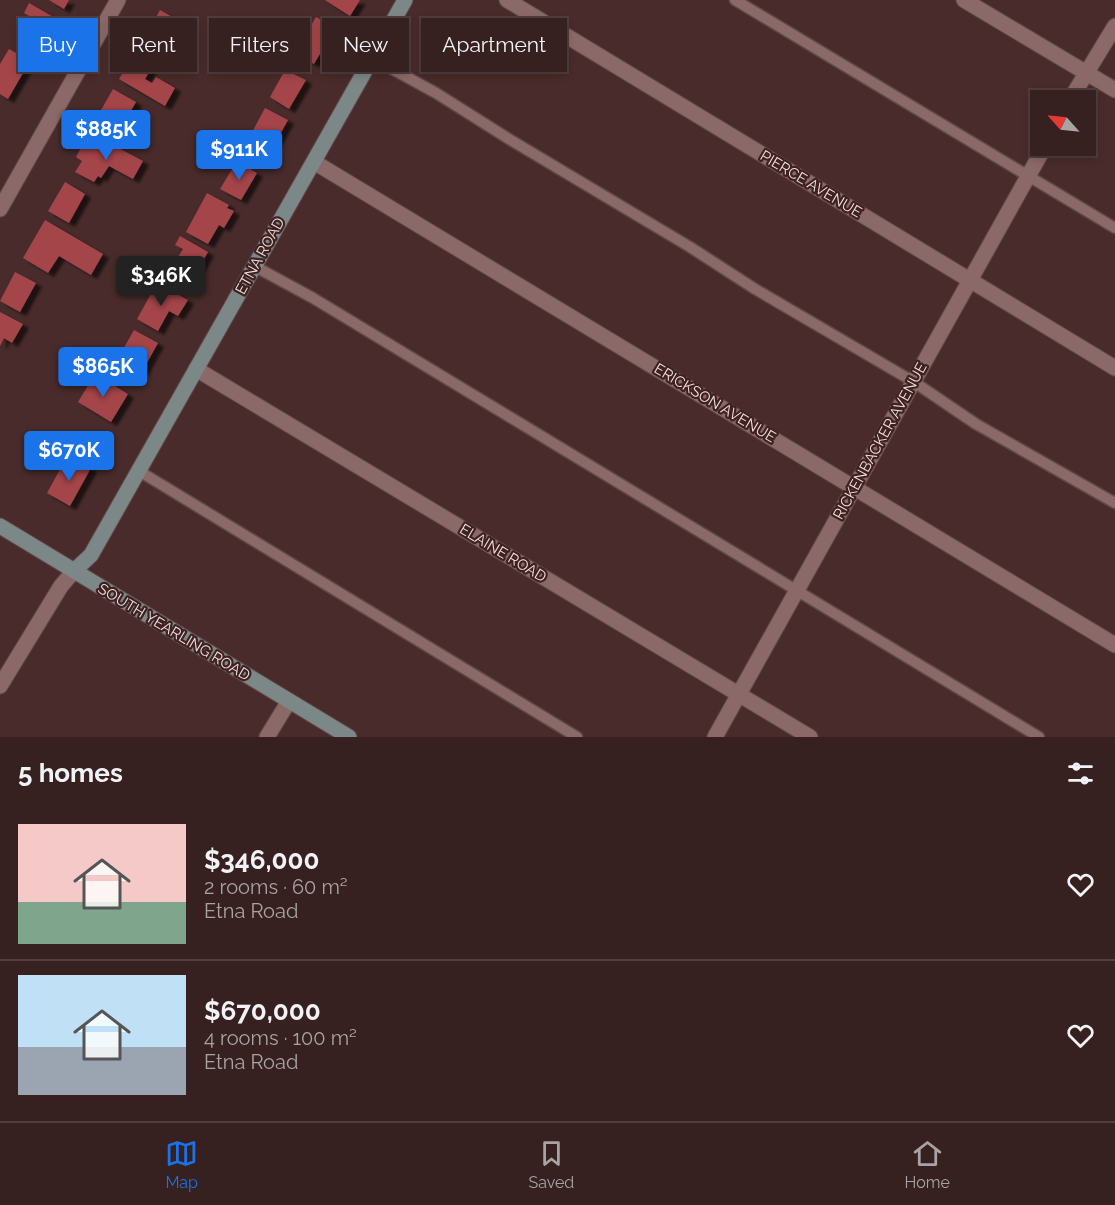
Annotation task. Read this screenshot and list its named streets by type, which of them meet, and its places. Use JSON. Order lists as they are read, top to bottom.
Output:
{
  "streets": {
    "street": [
      "PIERCE AVENUE",
      "ETNA ROAD",
      "ERICKSON AVENUE",
      "RICKENBACKER AVENUE",
      "ELAINE ROAD",
      "SOUTH YEARLING ROAD"
    ]
  },
  "crossings": [
    ["PIERCE AVENUE", "RICKENBACKER AVENUE"],
    ["ETNA ROAD", "ERICKSON AVENUE"],
    ["ETNA ROAD", "ELAINE ROAD"],
    ["ETNA ROAD", "SOUTH YEARLING ROAD"],
    ["ERICKSON AVENUE", "RICKENBACKER AVENUE"],
    ["RICKENBACKER AVENUE", "ELAINE ROAD"]
  ],
  "north": "top left",
  "page": {
    "chip": [
      "Buy",
      "Rent",
      "Filters",
      "New",
      "Apartment"
    ],
    "price": [
      "$885K",
      "$911K",
      "$346K",
      "$865K",
      "$670K"
    ],
    "heading": "5 homes",
    "list": [
      {
        "name": "$346,000",
        "note": "2 rooms · 60 m² · Etna Road"
      },
      {
        "name": "$670,000",
        "note": "4 rooms · 100 m² · Etna Road"
      }
    ],
    "tabs": ["Map", "Saved", "Home"]
  }
}
